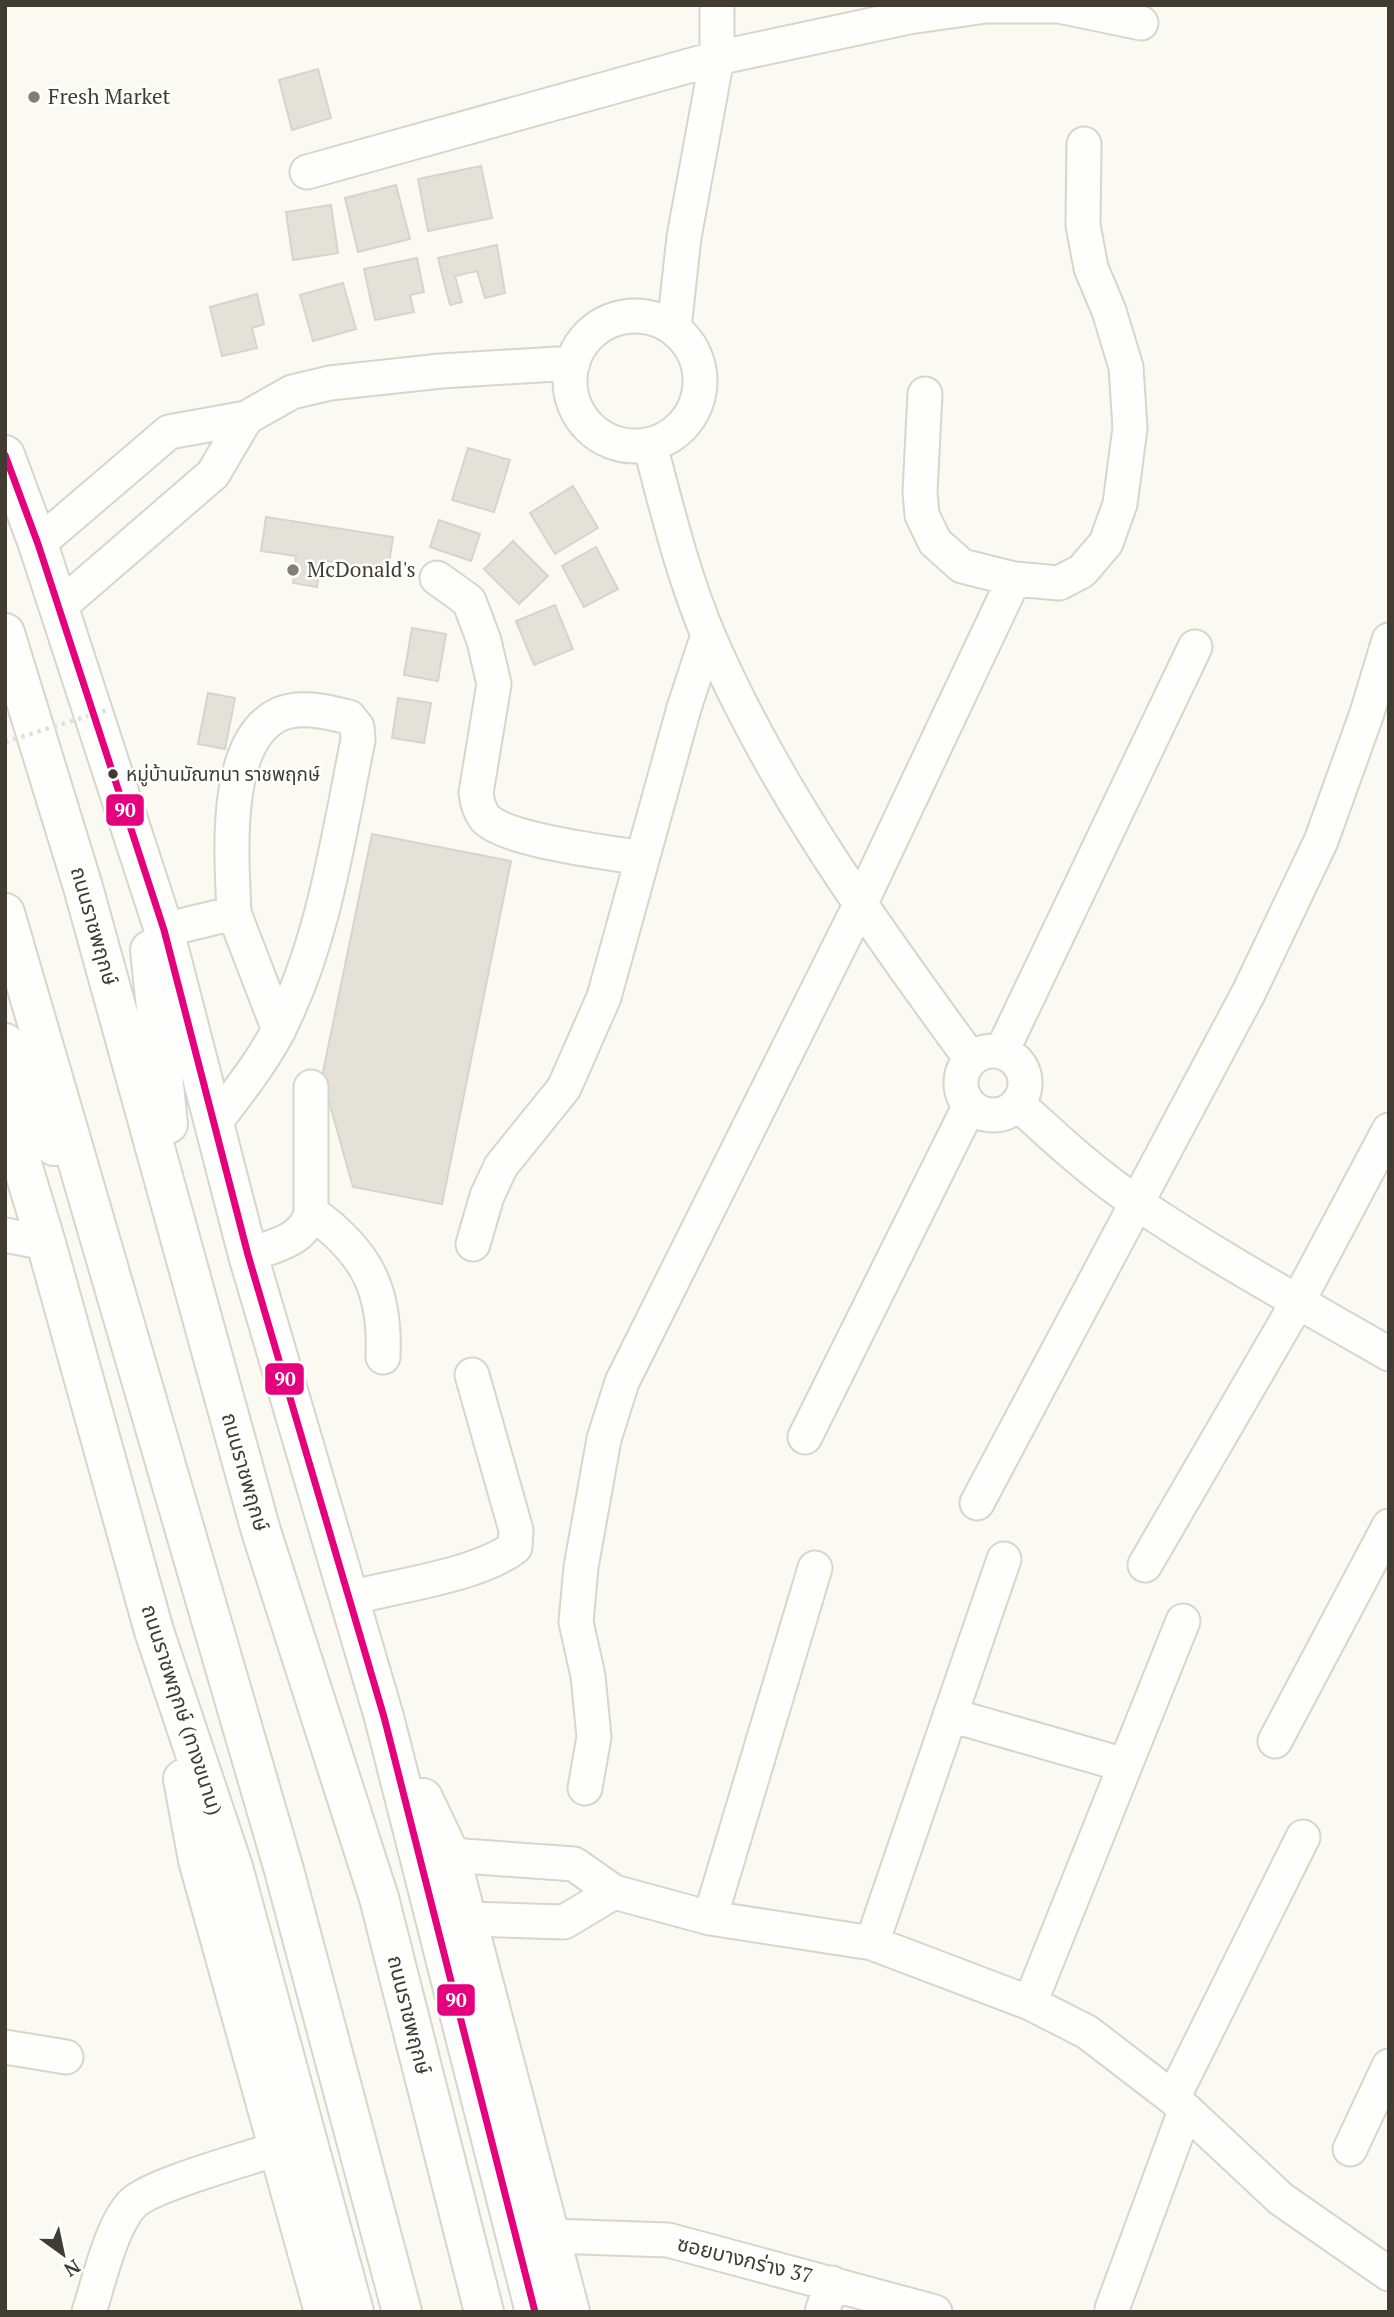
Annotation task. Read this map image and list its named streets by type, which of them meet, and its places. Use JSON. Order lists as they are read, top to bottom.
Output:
{
  "streets": {
    "main road": ["ถนนราชพฤกษ์", "ถนนราชพฤกษ์ (ทางขนาน)"],
    "street": ["ซอยบางกร่าง 37"]
  },
  "places": ["Fresh Market", "McDonald's", "หมู่บ้านมัณฑนา ราชพฤกษ์"],
  "lines": ["transit line 90"],
  "north": "bottom right"
}
